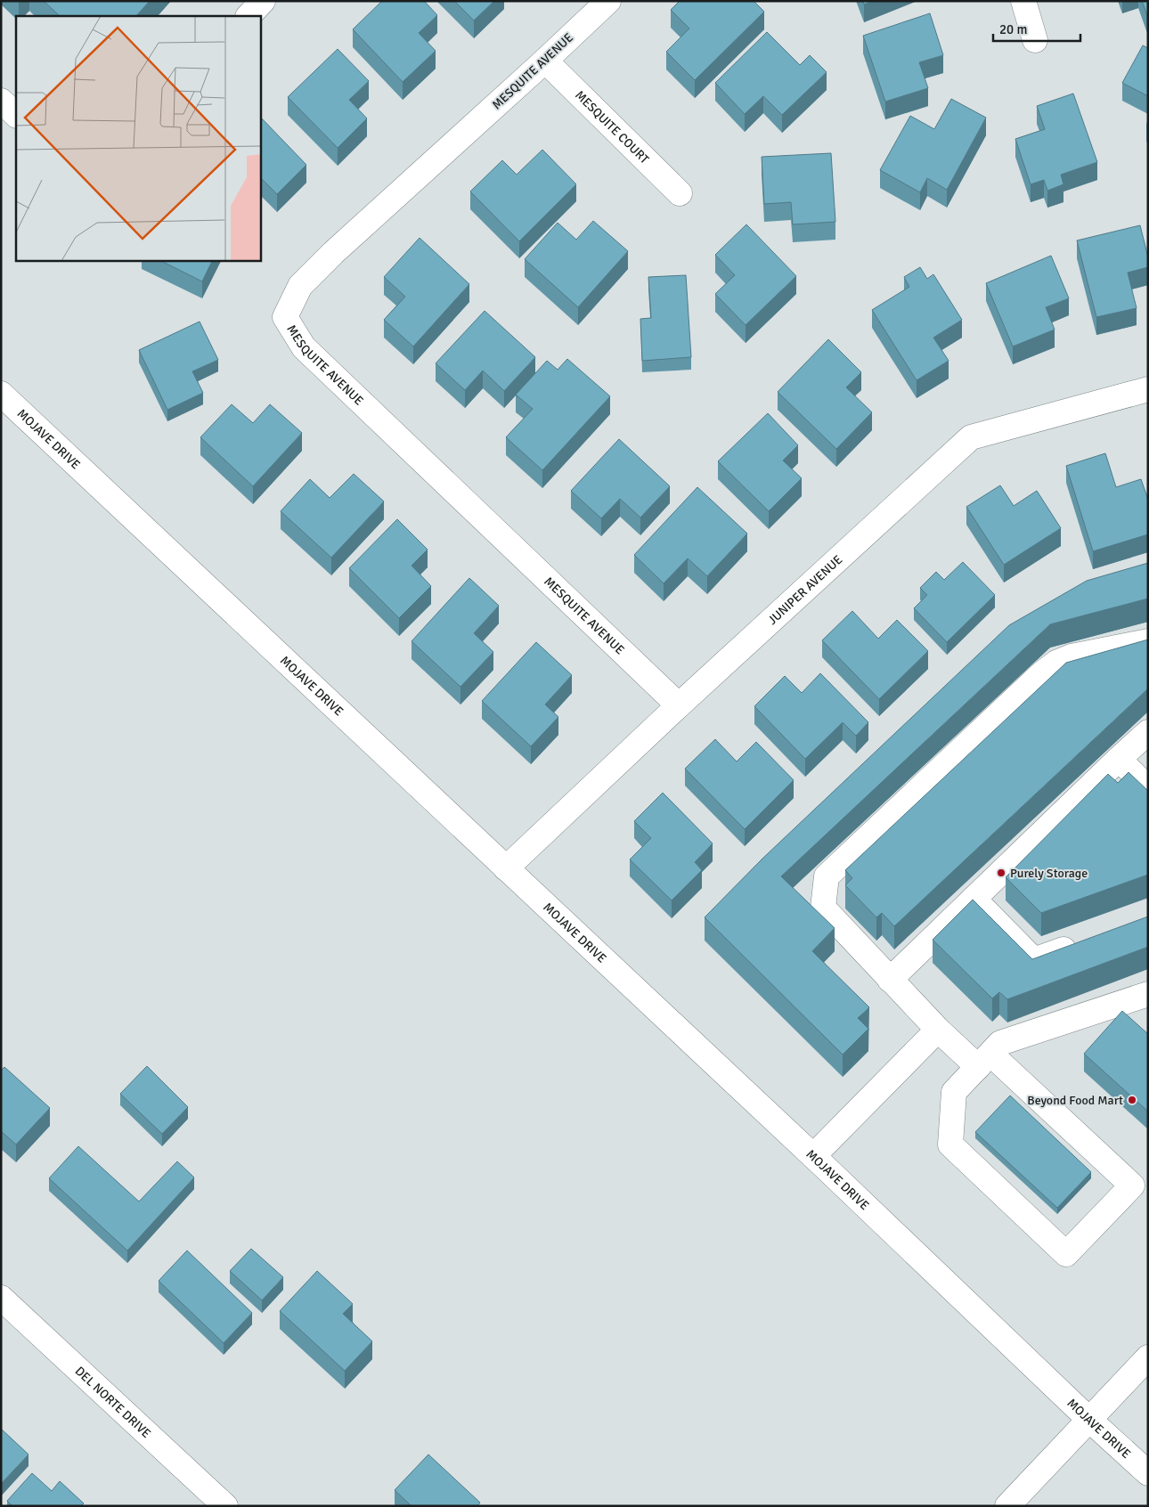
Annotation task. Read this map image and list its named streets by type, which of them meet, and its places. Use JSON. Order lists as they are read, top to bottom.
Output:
{
  "streets": {
    "street": [
      "MESQUITE AVENUE",
      "MESQUITE COURT",
      "MOJAVE DRIVE",
      "JUNIPER AVENUE",
      "DEL NORTE DRIVE"
    ]
  },
  "crossings": [
    ["MESQUITE AVENUE", "MESQUITE COURT"],
    ["MESQUITE AVENUE", "JUNIPER AVENUE"],
    ["MOJAVE DRIVE", "JUNIPER AVENUE"]
  ],
  "places": ["Purely Storage", "Beyond Food Mart"],
  "scale_bar": "20 m"
}
